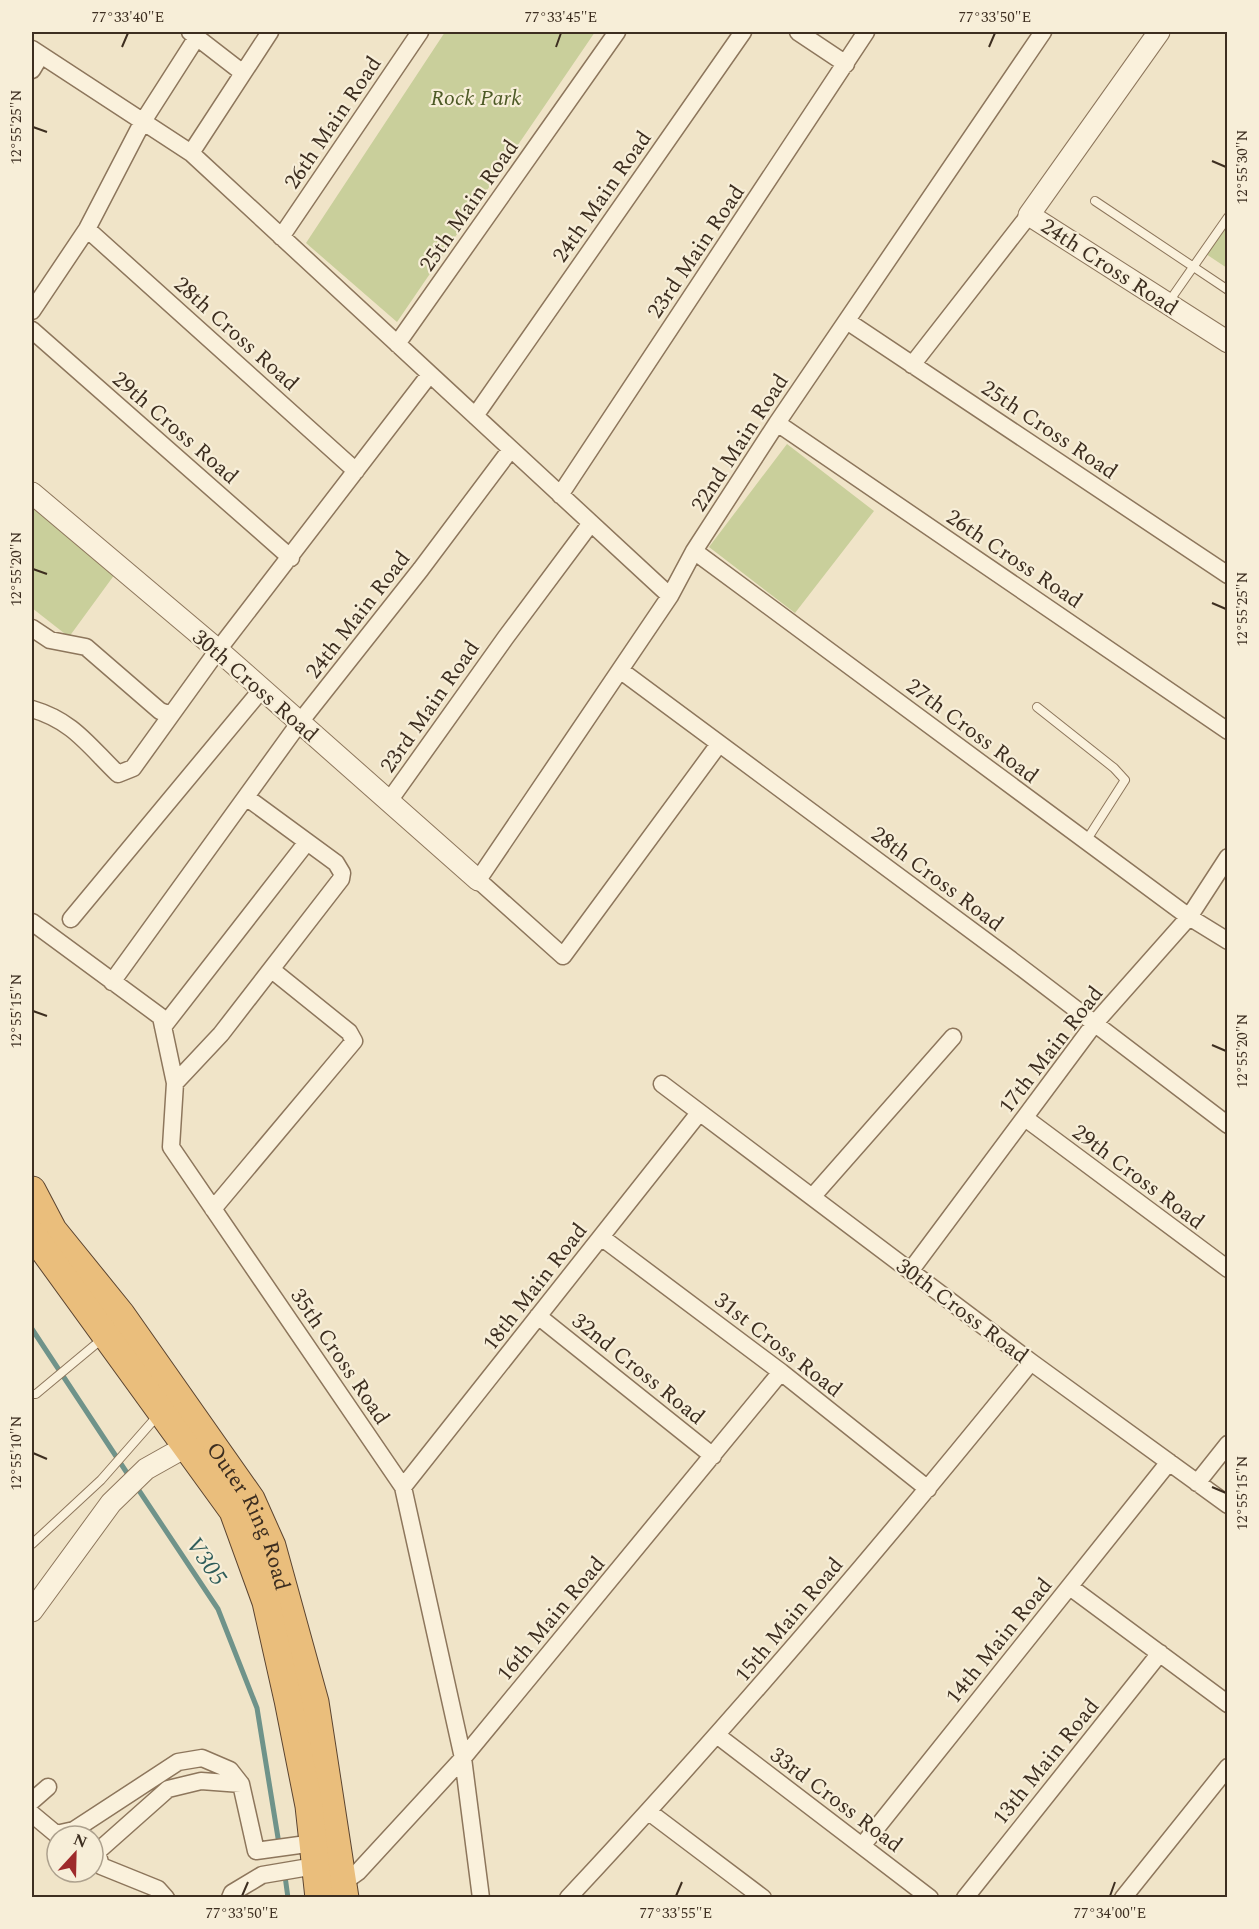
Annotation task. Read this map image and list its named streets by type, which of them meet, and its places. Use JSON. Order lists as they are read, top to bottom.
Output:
{
  "streets": {
    "highway": ["Outer Ring Road"],
    "street": [
      "26th Main Road",
      "24th Main Road",
      "25th Main Road",
      "23rd Main Road",
      "24th Cross Road",
      "28th Cross Road",
      "29th Cross Road",
      "25th Cross Road",
      "22nd Main Road",
      "26th Cross Road",
      "30th Cross Road",
      "27th Cross Road",
      "17th Main Road",
      "18th Main Road",
      "31st Cross Road",
      "35th Cross Road",
      "32nd Cross Road",
      "16th Main Road",
      "15th Main Road",
      "14th Main Road",
      "13th Main Road",
      "33rd Cross Road"
    ]
  },
  "crossings": [
    ["24th Main Road", "30th Cross Road"],
    ["24th Main Road", "35th Cross Road"],
    ["23rd Main Road", "30th Cross Road"],
    ["28th Cross Road", "22nd Main Road"],
    ["28th Cross Road", "17th Main Road"],
    ["29th Cross Road", "17th Main Road"],
    ["25th Cross Road", "22nd Main Road"],
    ["22nd Main Road", "26th Cross Road"],
    ["22nd Main Road", "30th Cross Road"],
    ["22nd Main Road", "27th Cross Road"],
    ["30th Cross Road", "17th Main Road"],
    ["30th Cross Road", "18th Main Road"],
    ["30th Cross Road", "15th Main Road"],
    ["30th Cross Road", "14th Main Road"],
    ["27th Cross Road", "17th Main Road"],
    ["18th Main Road", "31st Cross Road"],
    ["18th Main Road", "35th Cross Road"],
    ["18th Main Road", "32nd Cross Road"],
    ["31st Cross Road", "16th Main Road"],
    ["31st Cross Road", "15th Main Road"],
    ["35th Cross Road", "16th Main Road"],
    ["32nd Cross Road", "16th Main Road"],
    ["Outer Ring Road", "16th Main Road"],
    ["15th Main Road", "33rd Cross Road"],
    ["14th Main Road", "33rd Cross Road"]
  ],
  "water": ["V305"],
  "parks": ["Rock Park"],
  "north": "top",
  "coordinates": [
    "77°33'40\"E",
    "77°33'45\"E",
    "77°33'50\"E",
    "12°55'25\"N",
    "12°55'30\"N",
    "12°55'20\"N",
    "12°55'15\"N",
    "12°55'10\"N",
    "77°33'55\"E",
    "77°34'00\"E"
  ]
}
